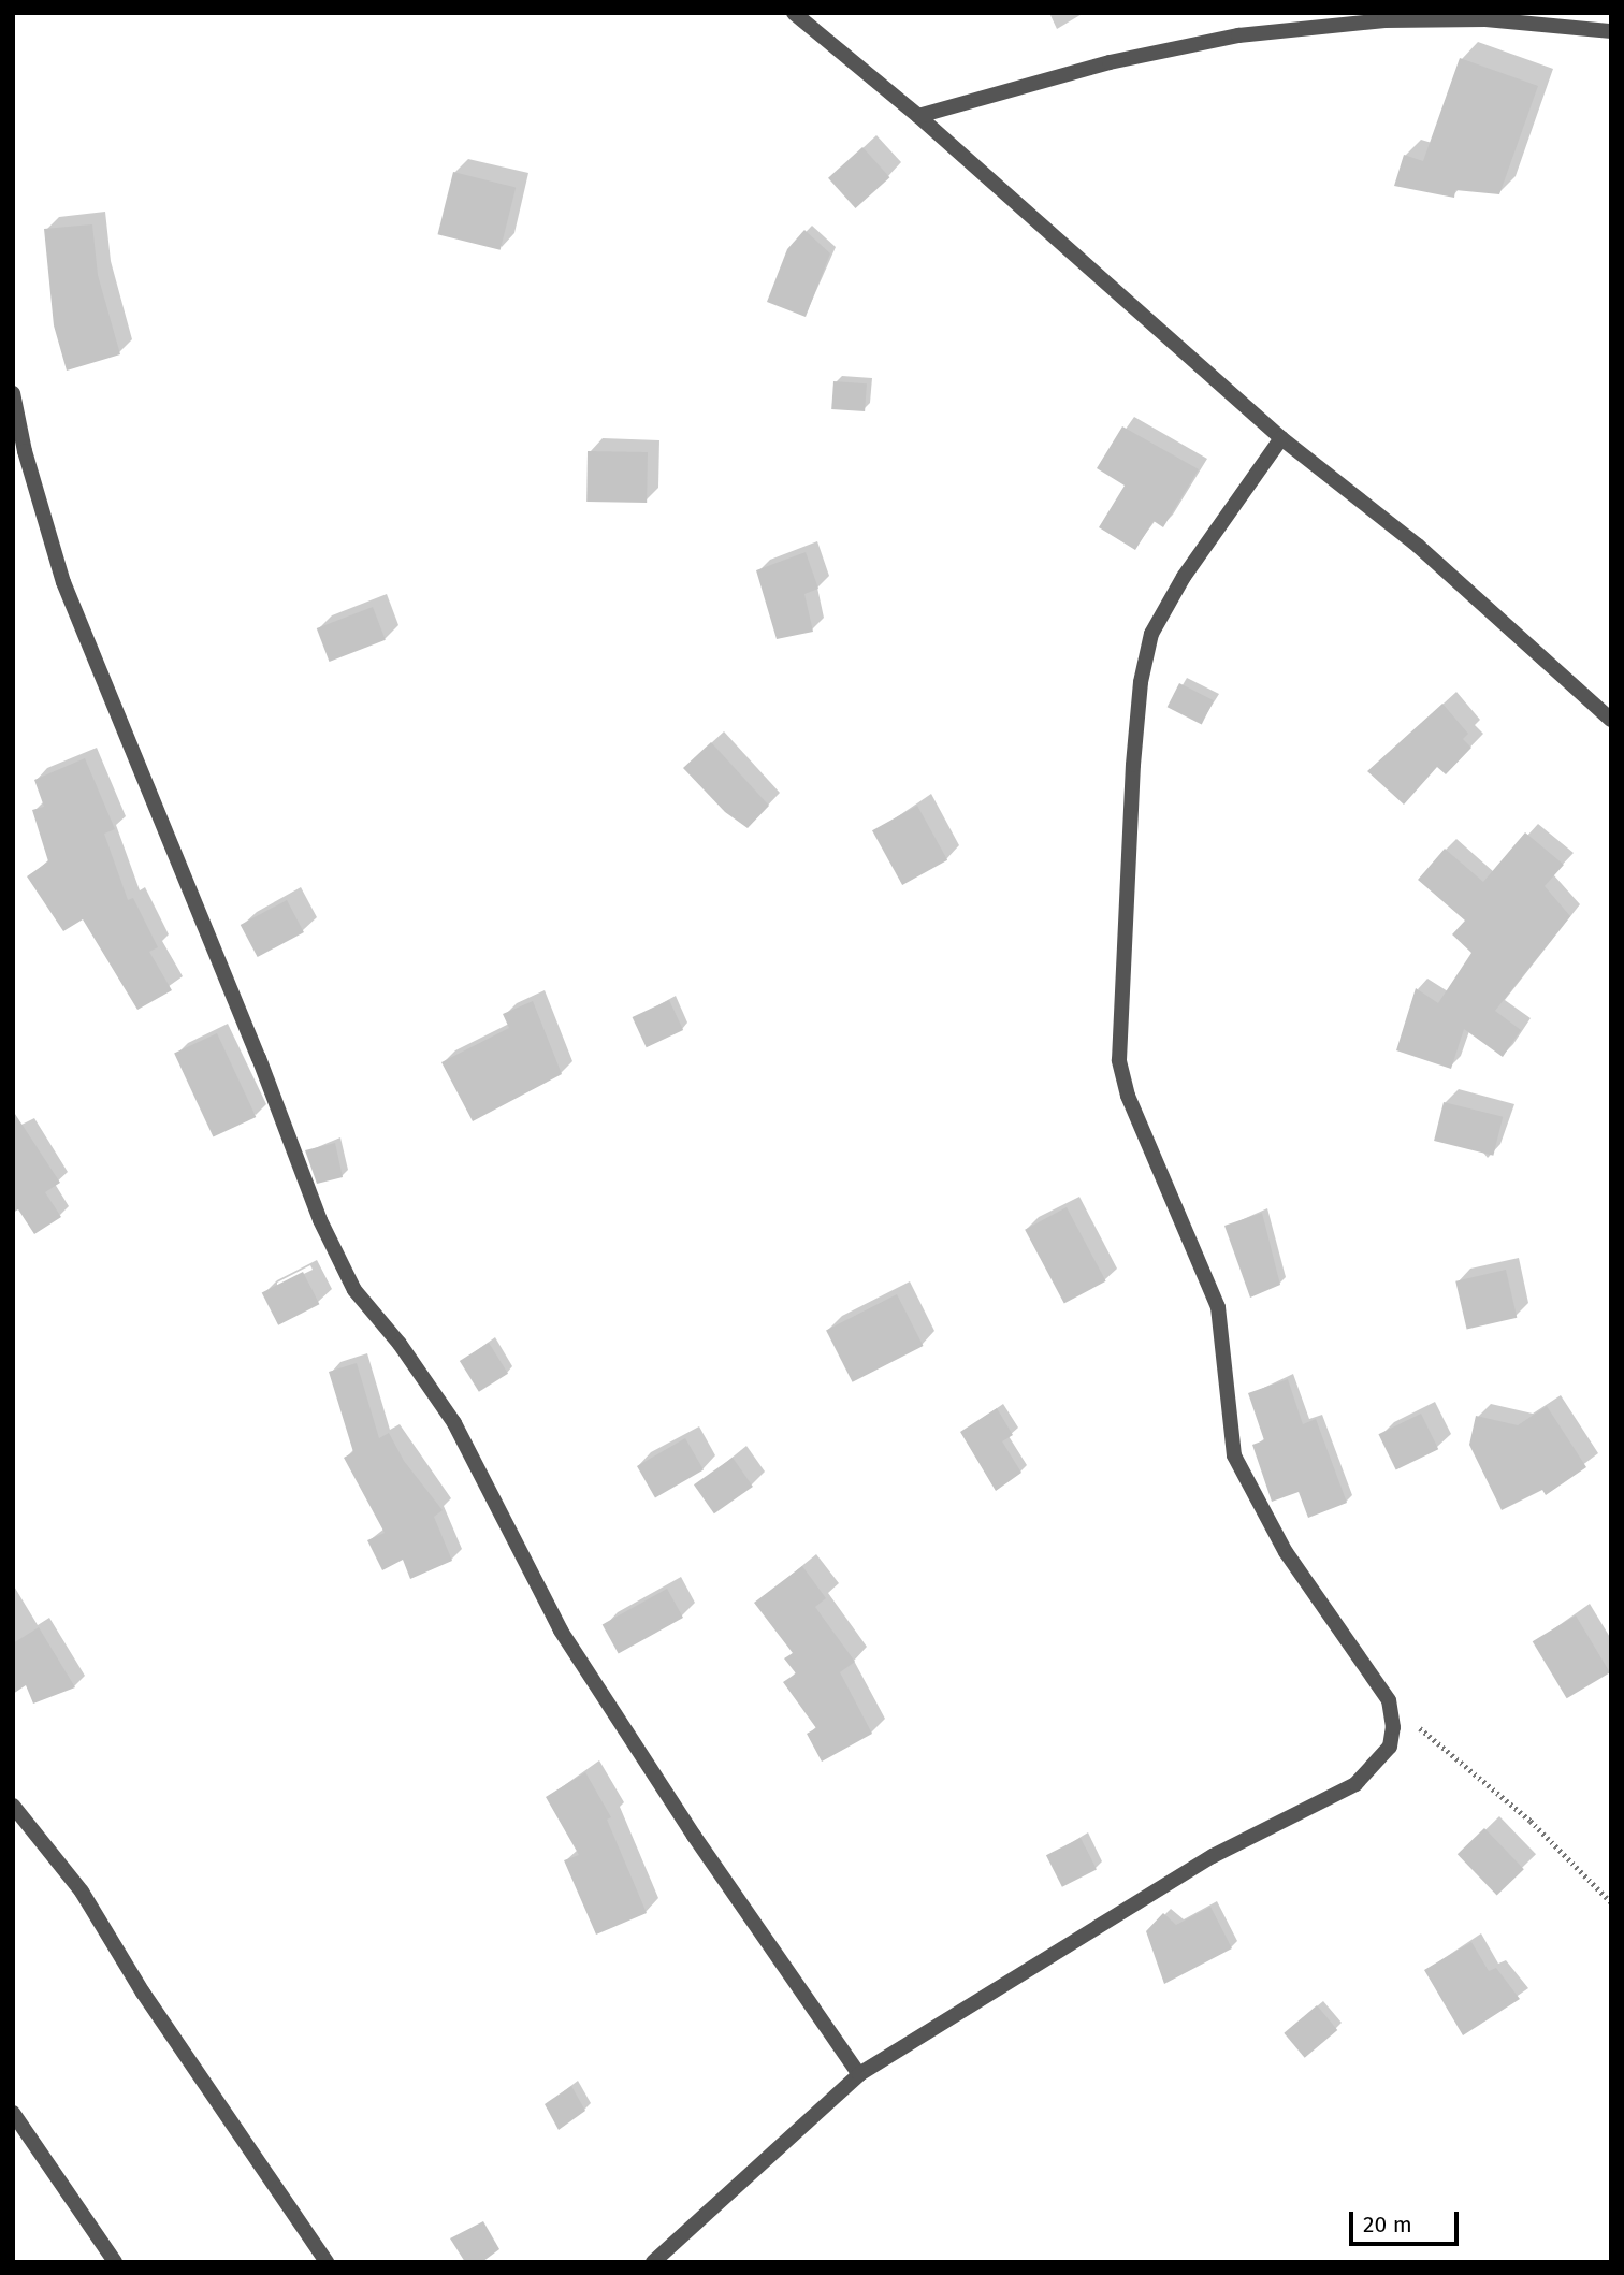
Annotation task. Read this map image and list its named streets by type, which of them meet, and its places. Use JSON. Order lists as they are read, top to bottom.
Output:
{
  "scale_bar": "20 m"
}
